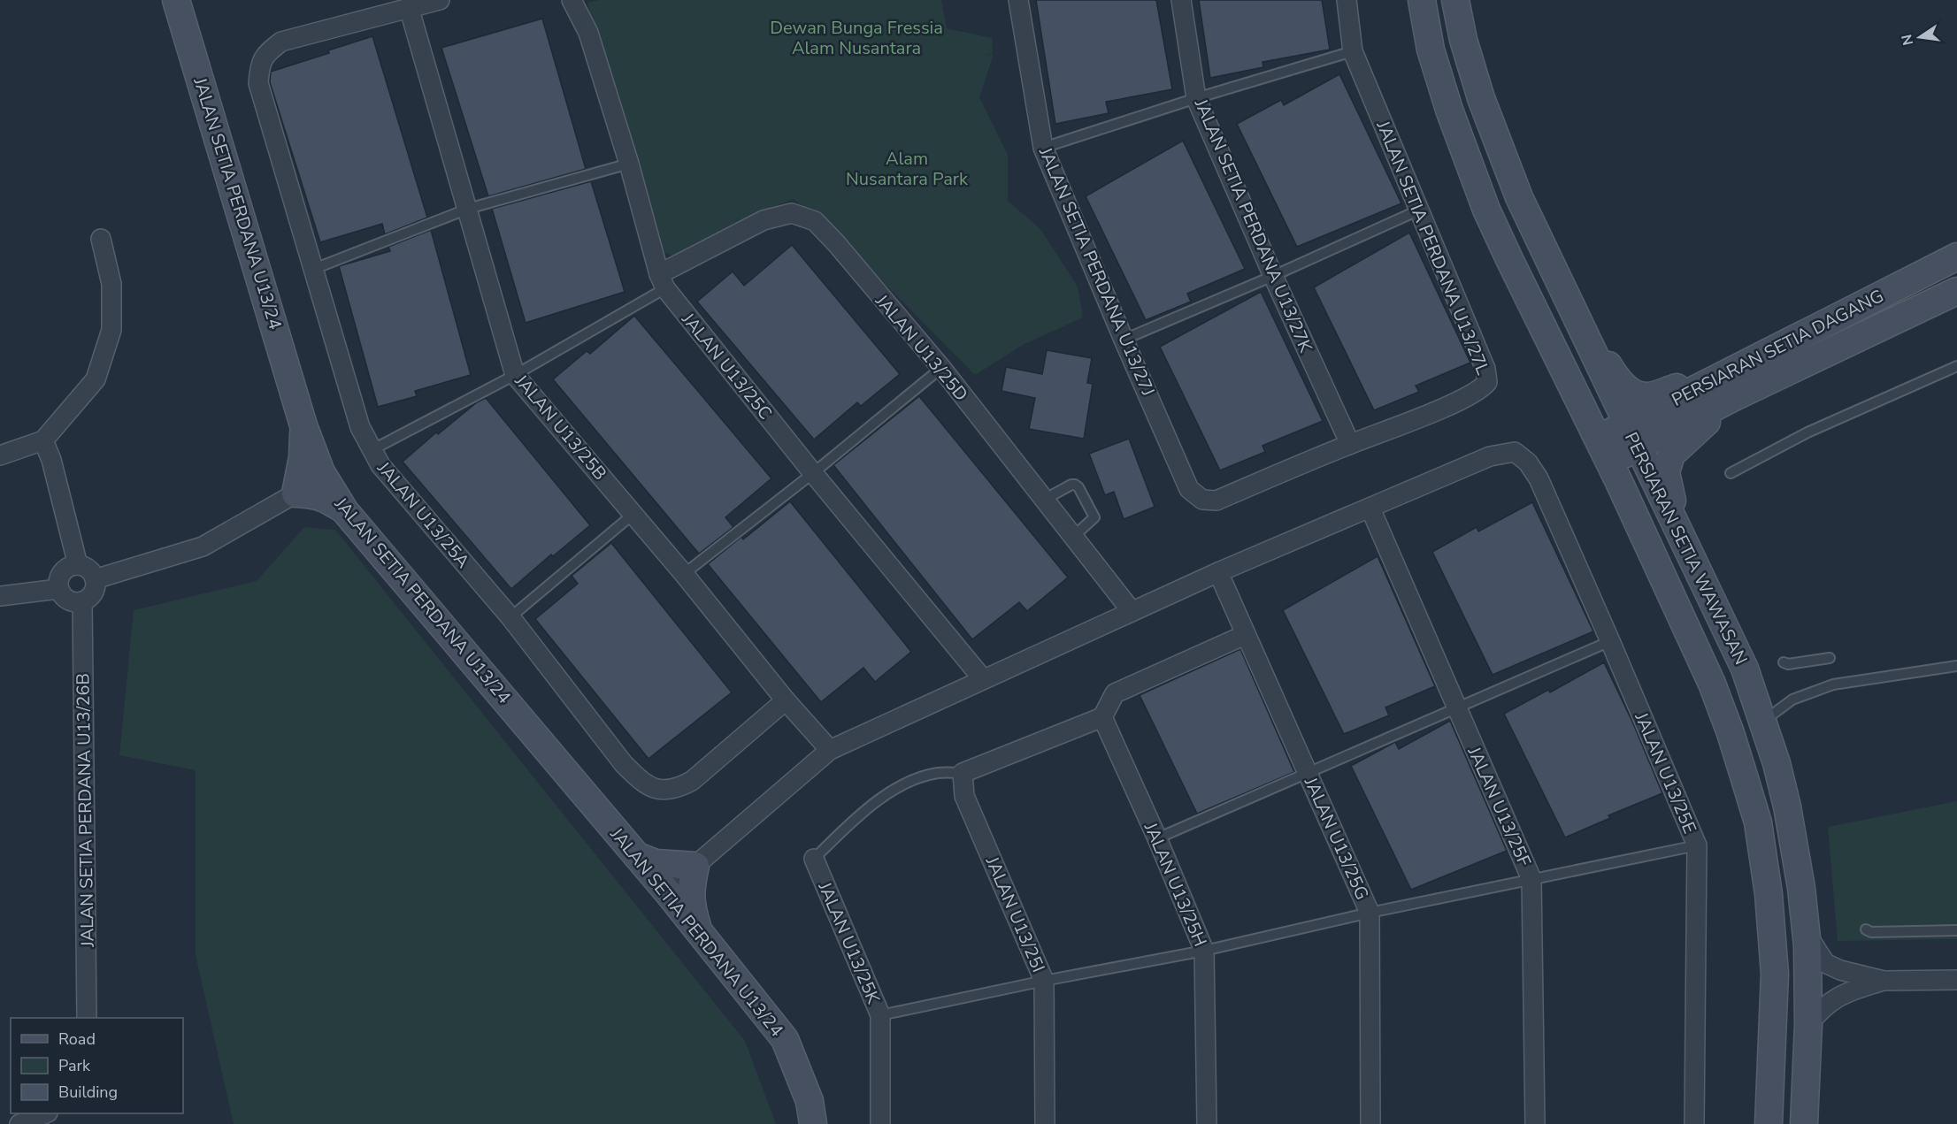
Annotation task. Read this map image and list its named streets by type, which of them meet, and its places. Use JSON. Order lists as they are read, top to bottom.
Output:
{
  "streets": {
    "street": [
      "JALAN SETIA PERDANA U13/24",
      "JALAN SETIA PERDANA U13/27K",
      "JALAN SETIA PERDANA U13/27L",
      "JALAN SETIA PERDANA U13/27J",
      "JALAN U13/25D",
      "PERSIARAN SETIA DAGANG",
      "JALAN U13/25C",
      "JALAN U13/25B",
      "JALAN U13/25A",
      "PERSIARAN SETIA WAWASAN",
      "JALAN U13/25E",
      "JALAN U13/25F",
      "JALAN SETIA PERDANA U13/26B",
      "JALAN U13/25G",
      "JALAN U13/25H",
      "JALAN U13/25I",
      "JALAN U13/25K"
    ]
  },
  "crossings": [
    ["JALAN SETIA PERDANA U13/27K", "JALAN SETIA PERDANA U13/27L"],
    ["JALAN SETIA PERDANA U13/27L", "JALAN SETIA PERDANA U13/27J"],
    ["JALAN U13/25D", "JALAN U13/25C"],
    ["PERSIARAN SETIA DAGANG", "PERSIARAN SETIA WAWASAN"],
    ["JALAN U13/25B", "JALAN U13/25A"],
    ["JALAN U13/25E", "JALAN U13/25F"]
  ],
  "parks": ["Dewan Bunga Fressia Alam Nusantara", "Alam Nusantara Park"],
  "legend": ["Road", "Park", "Building"],
  "north": "left"
}
